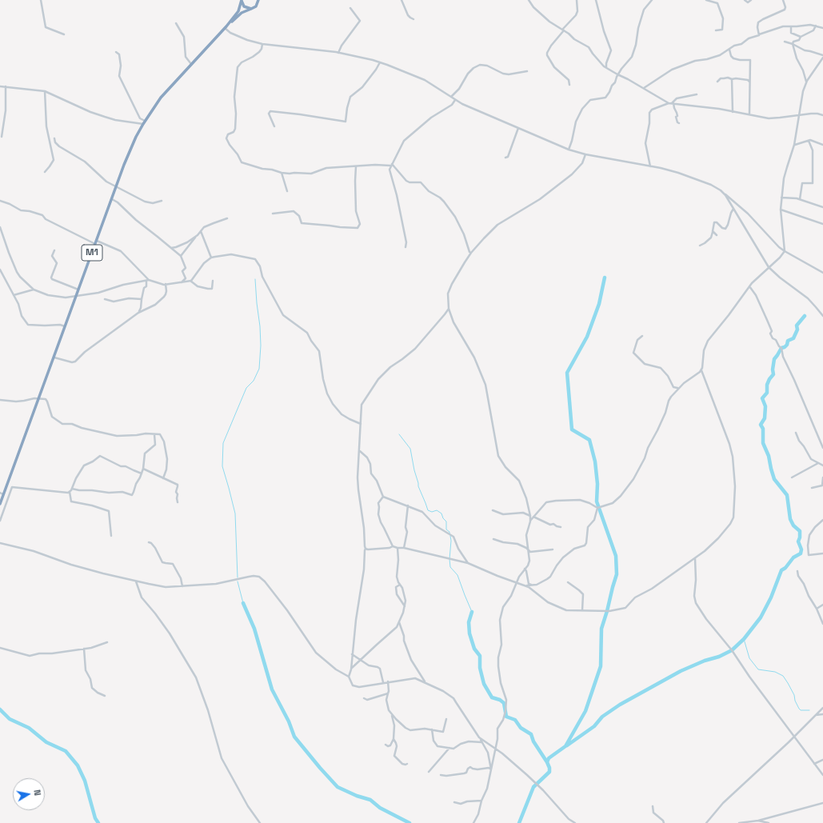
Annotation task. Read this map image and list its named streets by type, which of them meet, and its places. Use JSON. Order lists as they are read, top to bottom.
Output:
{
  "streets": {
    "highway": ["M1"]
  },
  "north": "right"
}
